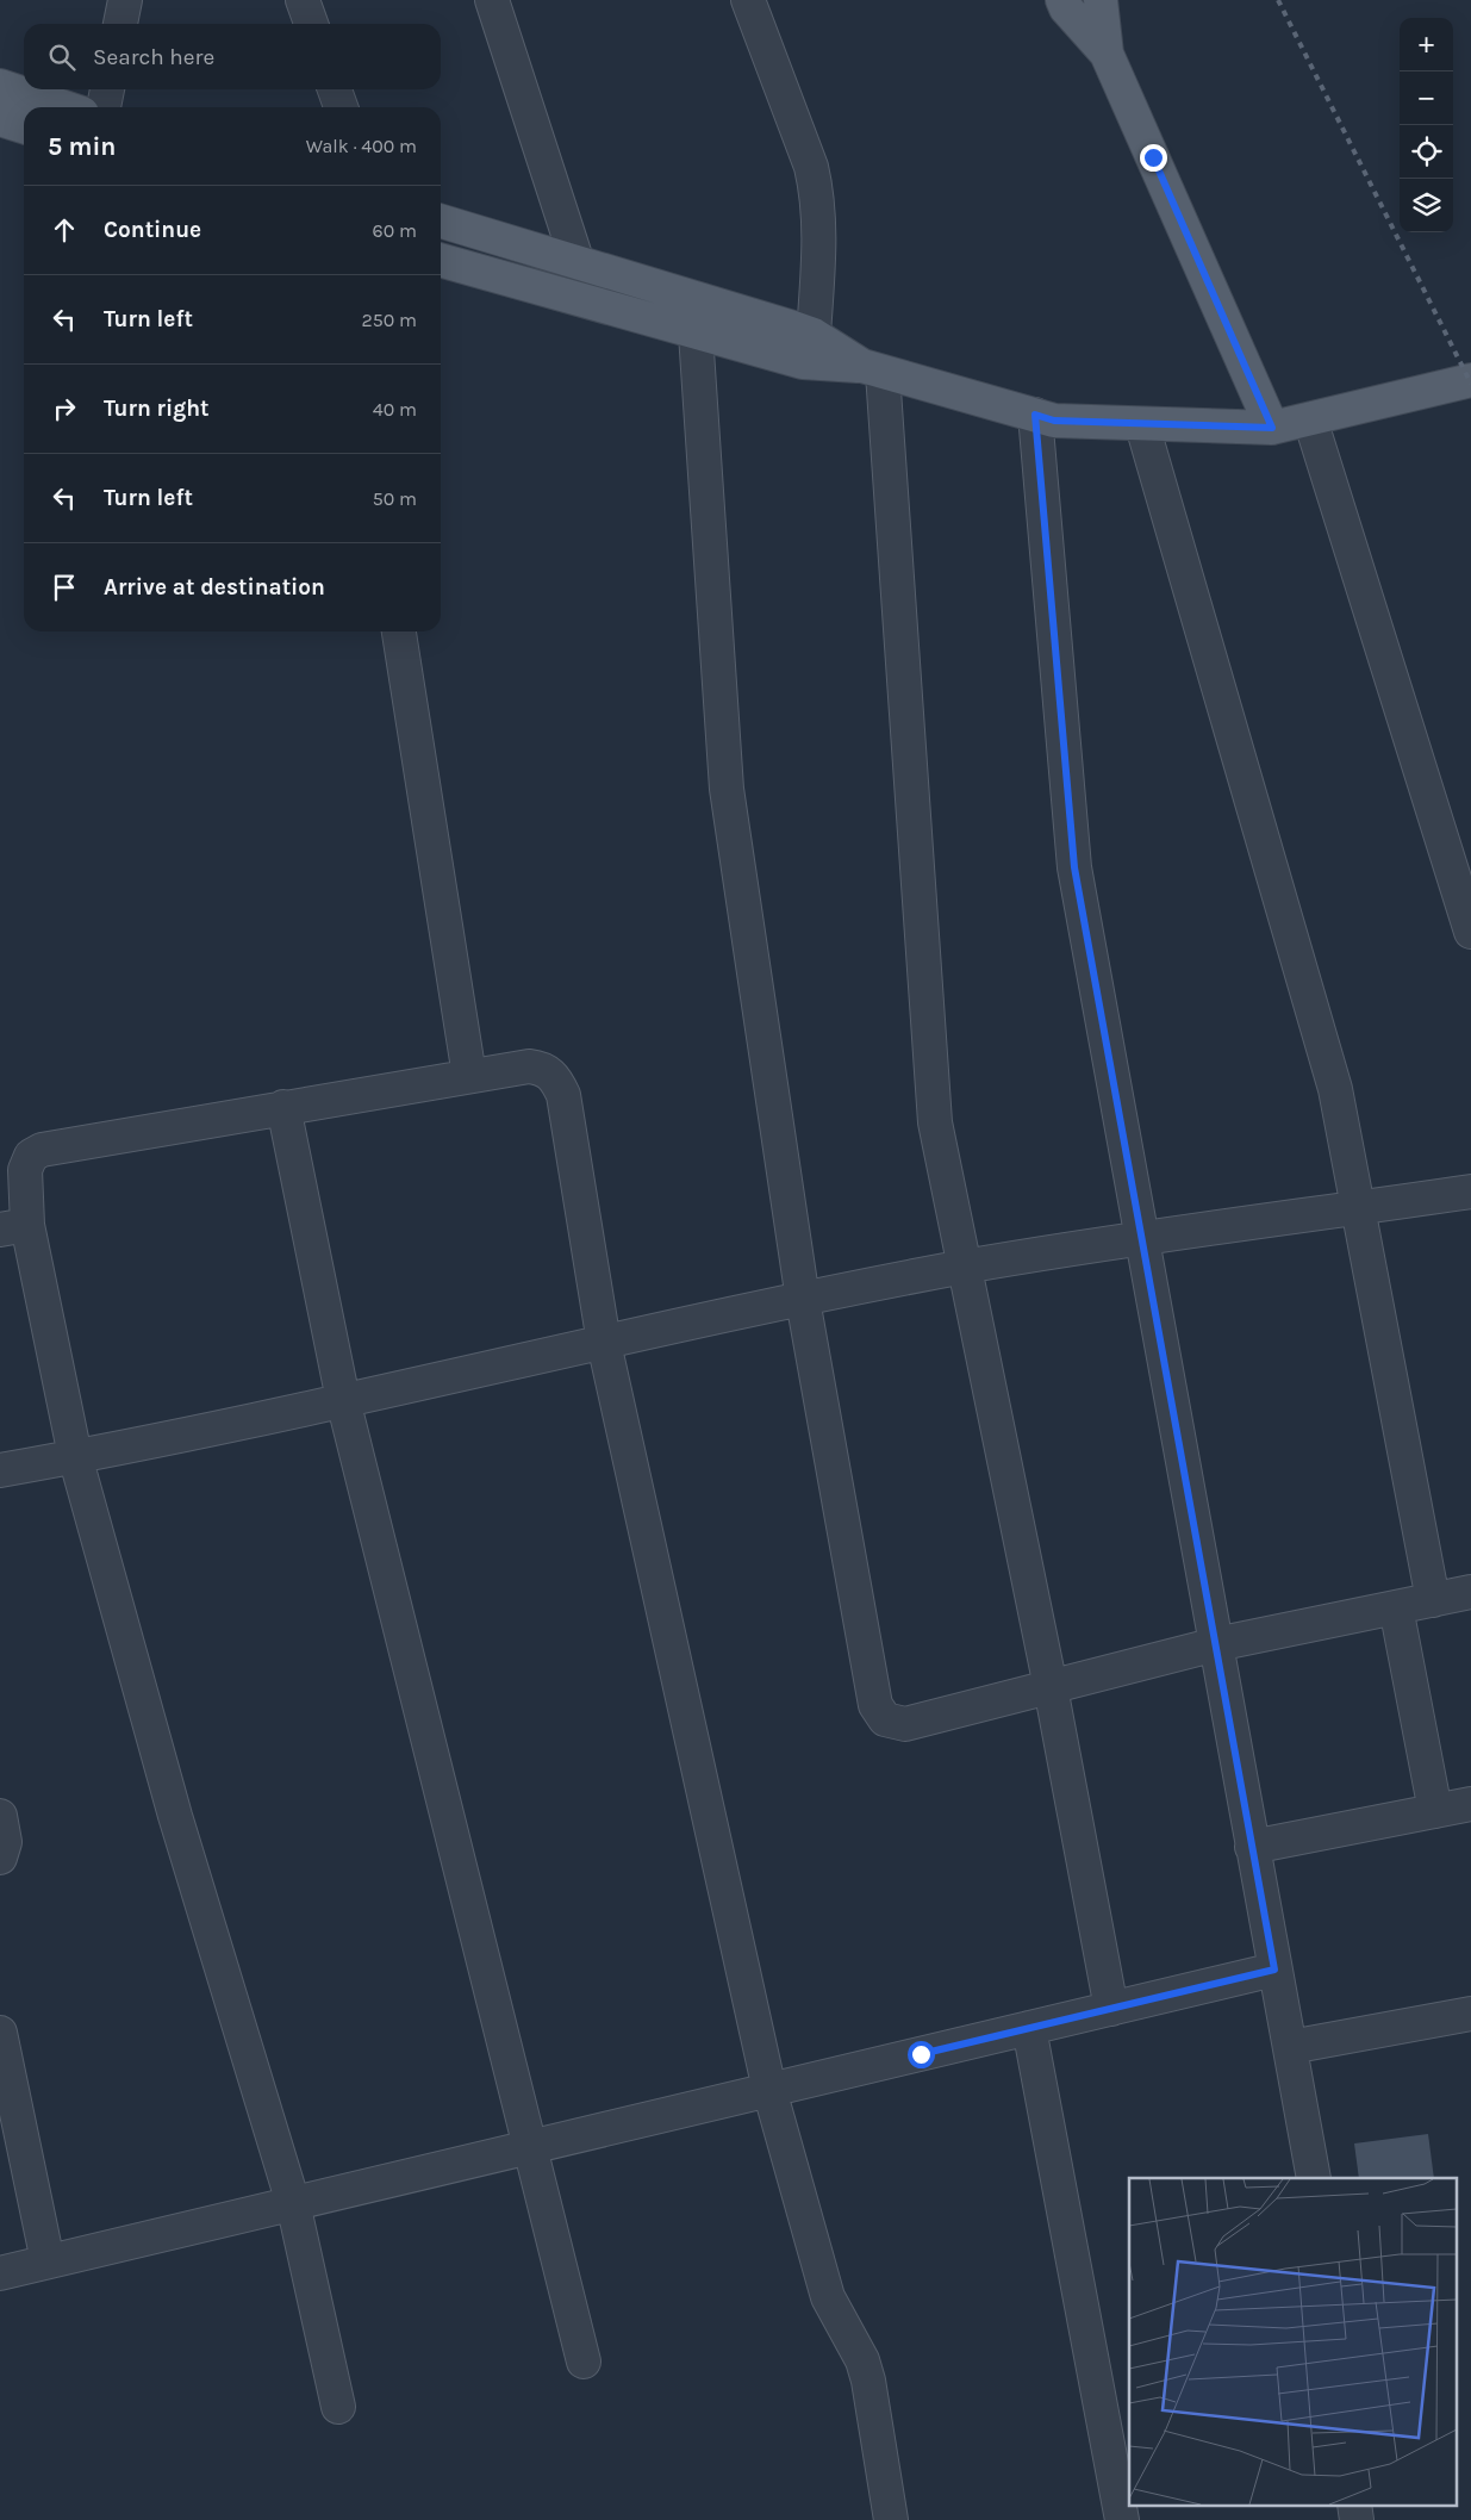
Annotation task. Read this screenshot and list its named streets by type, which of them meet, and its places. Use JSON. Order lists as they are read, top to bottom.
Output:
{
  "page": {
    "map_buttons": ["+", "−"],
    "search": "Search here",
    "heading": ["5 min", "Walk · 400 m"],
    "list": [
      ["Continue", "60 m"],
      ["Turn left", "250 m"],
      ["Turn right", "40 m"],
      ["Turn left", "50 m"],
      "Arrive at destination"
    ]
  }
}
